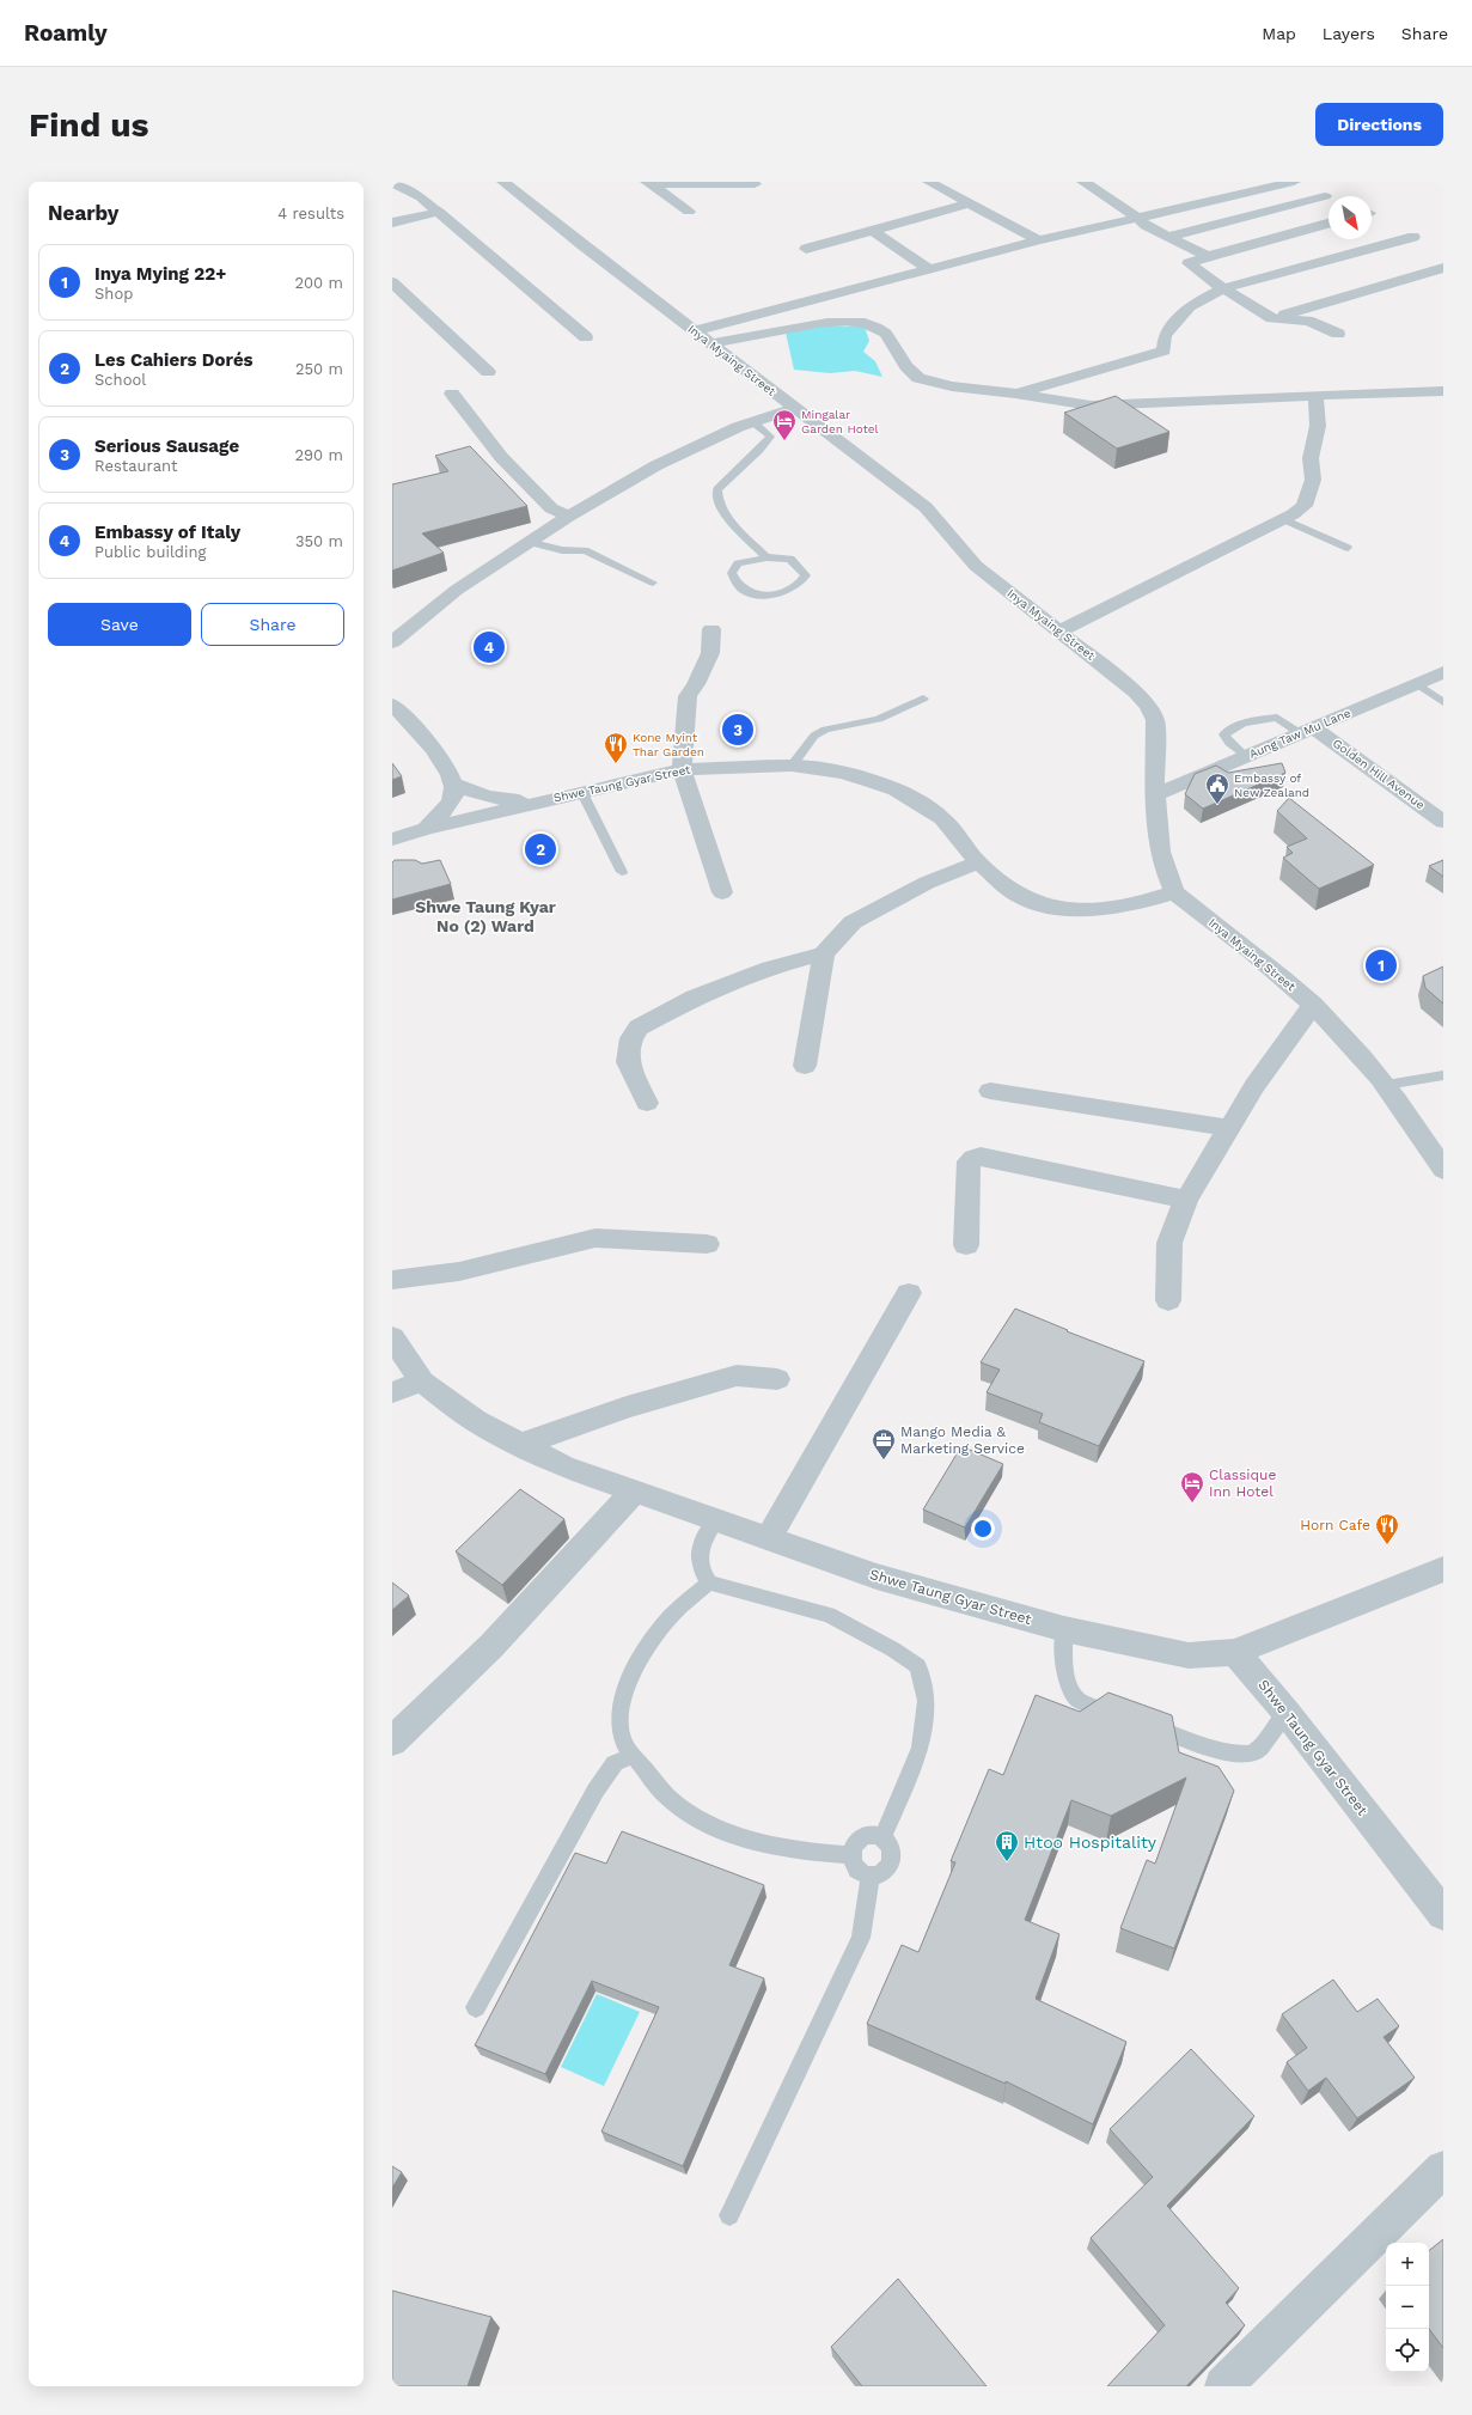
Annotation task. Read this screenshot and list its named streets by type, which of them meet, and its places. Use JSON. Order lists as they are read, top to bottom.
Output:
{
  "streets": {
    "street": [
      "Inya Myaing Street",
      "Aung Taw Mu Lane",
      "Golden Hill Avenue",
      "Shwe Taung Gyar Street"
    ]
  },
  "crossings": [
    ["Inya Myaing Street", "Aung Taw Mu Lane"],
    ["Inya Myaing Street", "Shwe Taung Gyar Street"],
    ["Aung Taw Mu Lane", "Golden Hill Avenue"]
  ],
  "districts": ["Shwe Taung Kyar No (2) Ward"],
  "places": {
    "hotel": ["Mingalar Garden Hotel", "Classique Inn Hotel"],
    "restaurant": ["Kone Myint Thar Garden", "Horn Cafe"],
    "public building": ["Embassy of New Zealand"],
    "office": ["Mango Media & Marketing Service"],
    "building": ["Htoo Hospitality"]
  },
  "north": "bottom right",
  "page": {
    "header": "Roamly",
    "nav": ["Map", "Layers", "Share"],
    "buttons": [
      "Directions",
      ["Save", "Share"]
    ],
    "title": "Find us",
    "heading": ["Nearby", "4 results"],
    "list": [
      {
        "mark": "1",
        "name": "Inya Mying 22+",
        "note": "Shop",
        "value": "200 m"
      },
      {
        "mark": "2",
        "name": "Les Cahiers Dorés",
        "note": "School",
        "value": "250 m"
      },
      {
        "mark": "3",
        "name": "Serious Sausage",
        "note": "Restaurant",
        "value": "290 m"
      },
      {
        "mark": "4",
        "name": "Embassy of Italy",
        "note": "Public building",
        "value": "350 m"
      }
    ],
    "pins": [
      "4",
      "3",
      "2",
      "1"
    ],
    "map_buttons": ["+", "−"]
  }
}
